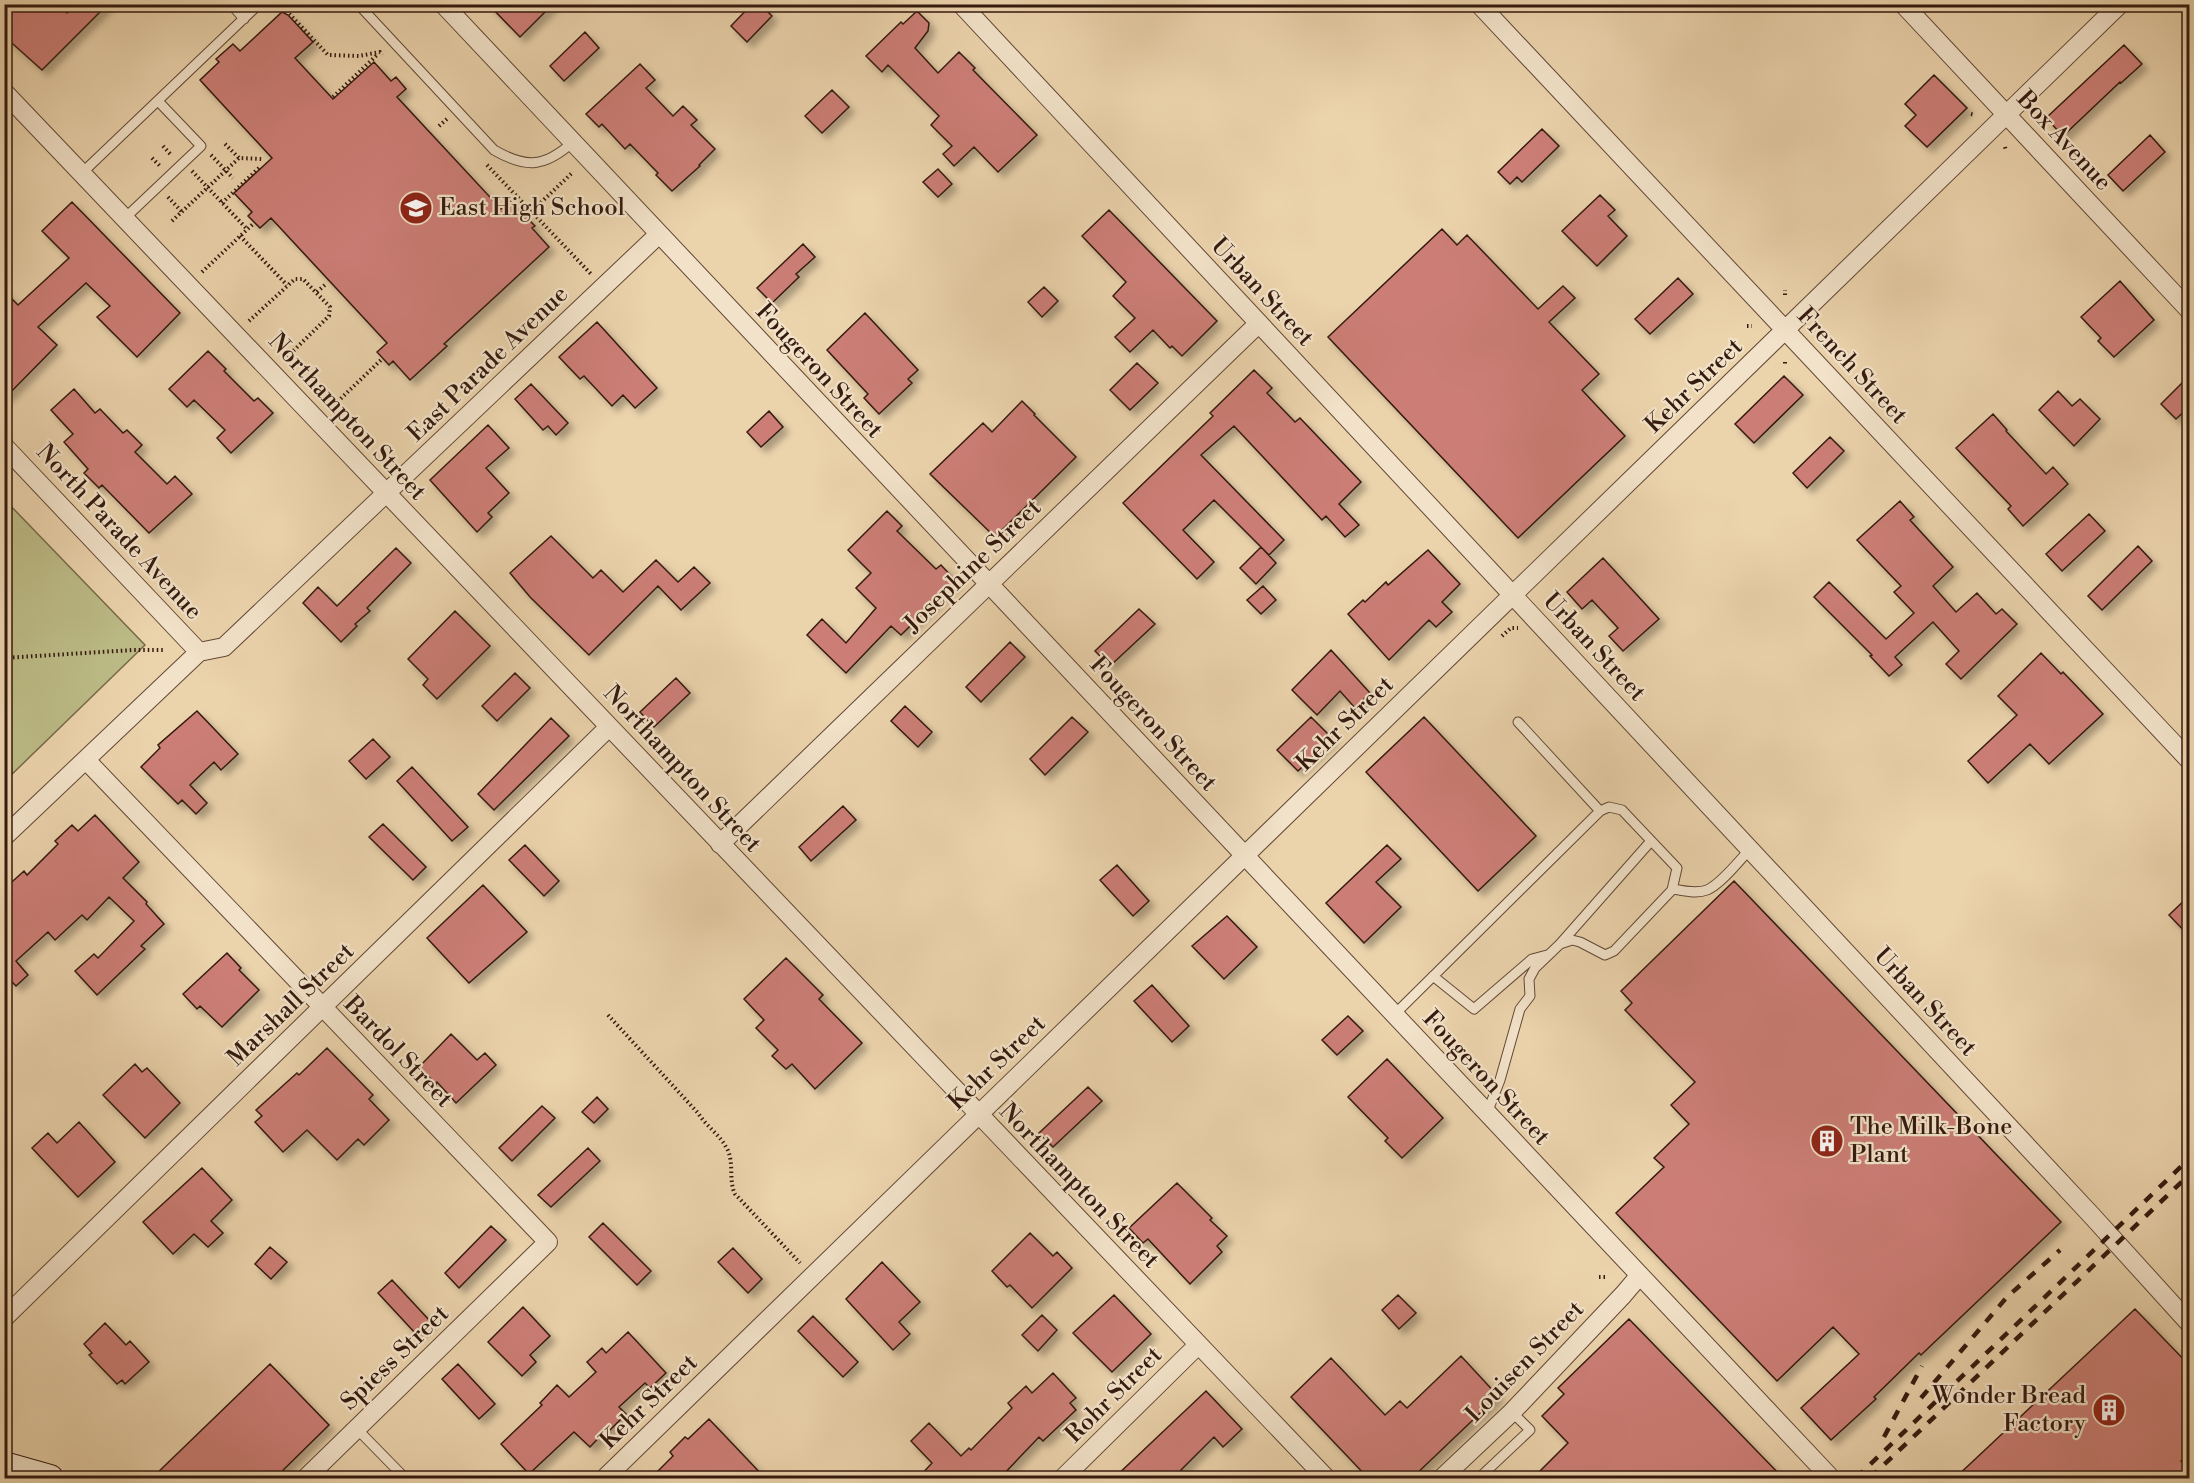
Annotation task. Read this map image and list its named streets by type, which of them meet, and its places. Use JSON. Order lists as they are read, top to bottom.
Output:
{
  "streets": {
    "street": [
      "Box Avenue",
      "Urban Street",
      "East Parade Avenue",
      "French Street",
      "Fougeron Street",
      "Kehr Street",
      "Northampton Street",
      "North Parade Avenue",
      "Josephine Street",
      "Marshall Street",
      "Bardol Street",
      "Spiess Street",
      "Louisen Street",
      "Rohr Street"
    ]
  },
  "crossings": [
    ["Box Avenue", "Kehr Street"],
    ["Urban Street", "Kehr Street"],
    ["Urban Street", "Josephine Street"],
    ["East Parade Avenue", "Fougeron Street"],
    ["East Parade Avenue", "Northampton Street"],
    ["East Parade Avenue", "North Parade Avenue"],
    ["East Parade Avenue", "Bardol Street"],
    ["French Street", "Kehr Street"],
    ["Fougeron Street", "Kehr Street"],
    ["Fougeron Street", "Josephine Street"],
    ["Fougeron Street", "Louisen Street"],
    ["Kehr Street", "Northampton Street"],
    ["Northampton Street", "Josephine Street"],
    ["Northampton Street", "Marshall Street"],
    ["Northampton Street", "Rohr Street"],
    ["Marshall Street", "Bardol Street"],
    ["Bardol Street", "Spiess Street"]
  ],
  "places": {
    "school or university": ["East High School"],
    "building": ["The Milk-Bone Plant", "Wonder Bread Factory"]
  }
}
